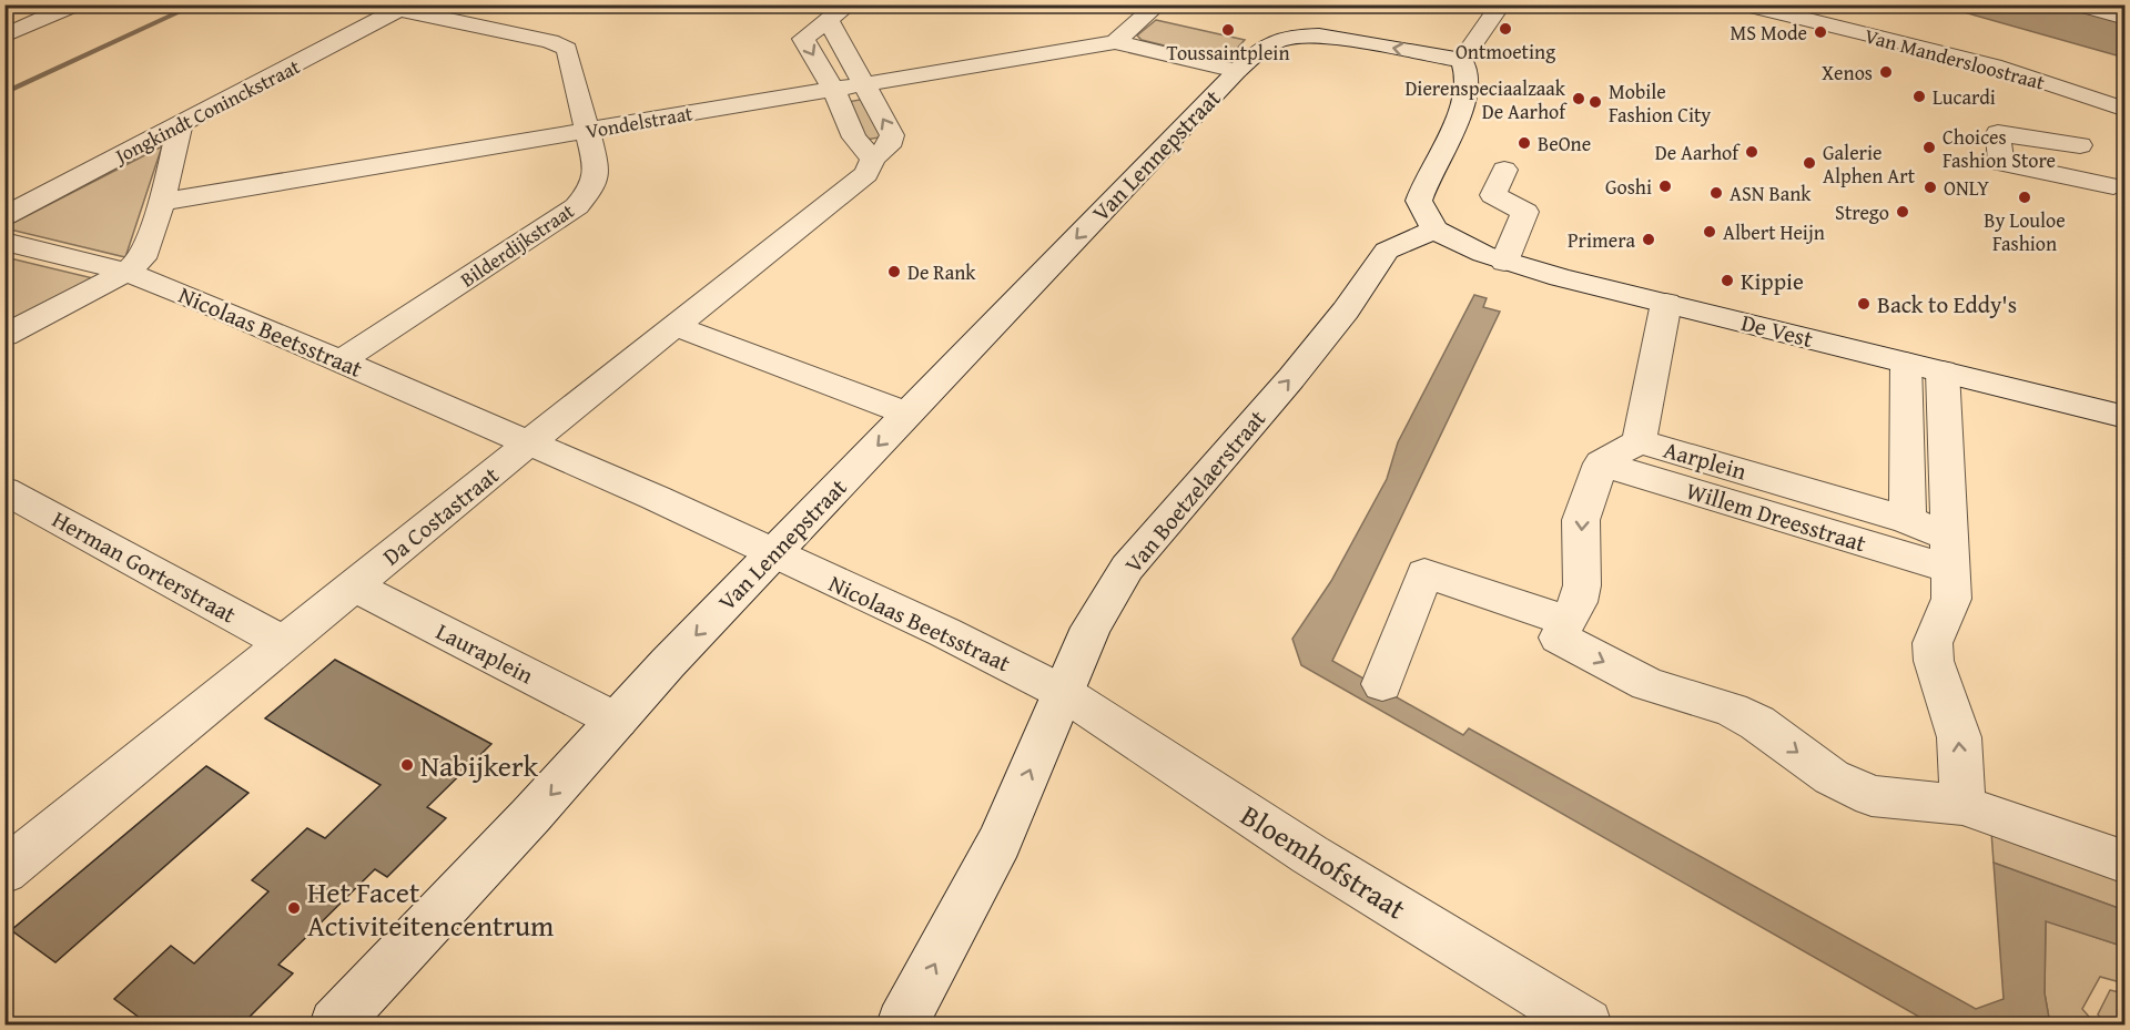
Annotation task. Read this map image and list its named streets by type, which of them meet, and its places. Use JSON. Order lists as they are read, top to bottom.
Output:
{
  "streets": {
    "street": [
      "Van Mandersloostraat",
      "Jongkindt Coninckstraat",
      "Vondelstraat",
      "Van Lennepstraat",
      "Bilderdijkstraat",
      "De Vest",
      "Nicolaas Beetsstraat",
      "Aarplein",
      "Van Boetzelaerstraat",
      "Da Costastraat",
      "Willem Dreesstraat",
      "Herman Gorterstraat",
      "Lauraplein",
      "Bloemhofstraat"
    ]
  },
  "crossings": [
    ["Jongkindt Coninckstraat", "Bilderdijkstraat"],
    ["Vondelstraat", "Bilderdijkstraat"],
    ["Vondelstraat", "Da Costastraat"],
    ["Van Lennepstraat", "Nicolaas Beetsstraat"],
    ["Van Lennepstraat", "Lauraplein"],
    ["Bilderdijkstraat", "Nicolaas Beetsstraat"],
    ["De Vest", "Aarplein"],
    ["De Vest", "Van Boetzelaerstraat"],
    ["Nicolaas Beetsstraat", "Van Boetzelaerstraat"],
    ["Nicolaas Beetsstraat", "Da Costastraat"],
    ["Nicolaas Beetsstraat", "Bloemhofstraat"],
    ["Aarplein", "Willem Dreesstraat"],
    ["Van Boetzelaerstraat", "Bloemhofstraat"],
    ["Da Costastraat", "Herman Gorterstraat"],
    ["Da Costastraat", "Lauraplein"]
  ],
  "one_way": ["Van Lennepstraat", "Van Boetzelaerstraat"],
  "places": [
    "Ontmoeting",
    "Toussaintplein",
    "MS Mode",
    "Xenos",
    "Lucardi",
    "Dierenspeciaalzaak De Aarhof",
    "Mobile Fashion City",
    "BeOne",
    "Choices Fashion Store",
    "De Aarhof",
    "Galerie Alphen Art",
    "Goshi",
    "ONLY",
    "ASN Bank",
    "By Louloe Fashion",
    "Strego",
    "Albert Heijn",
    "Primera",
    "De Rank",
    "Kippie",
    "Back to Eddy's",
    "Nabijkerk",
    "Het Facet Activiteitencentrum"
  ]
}
